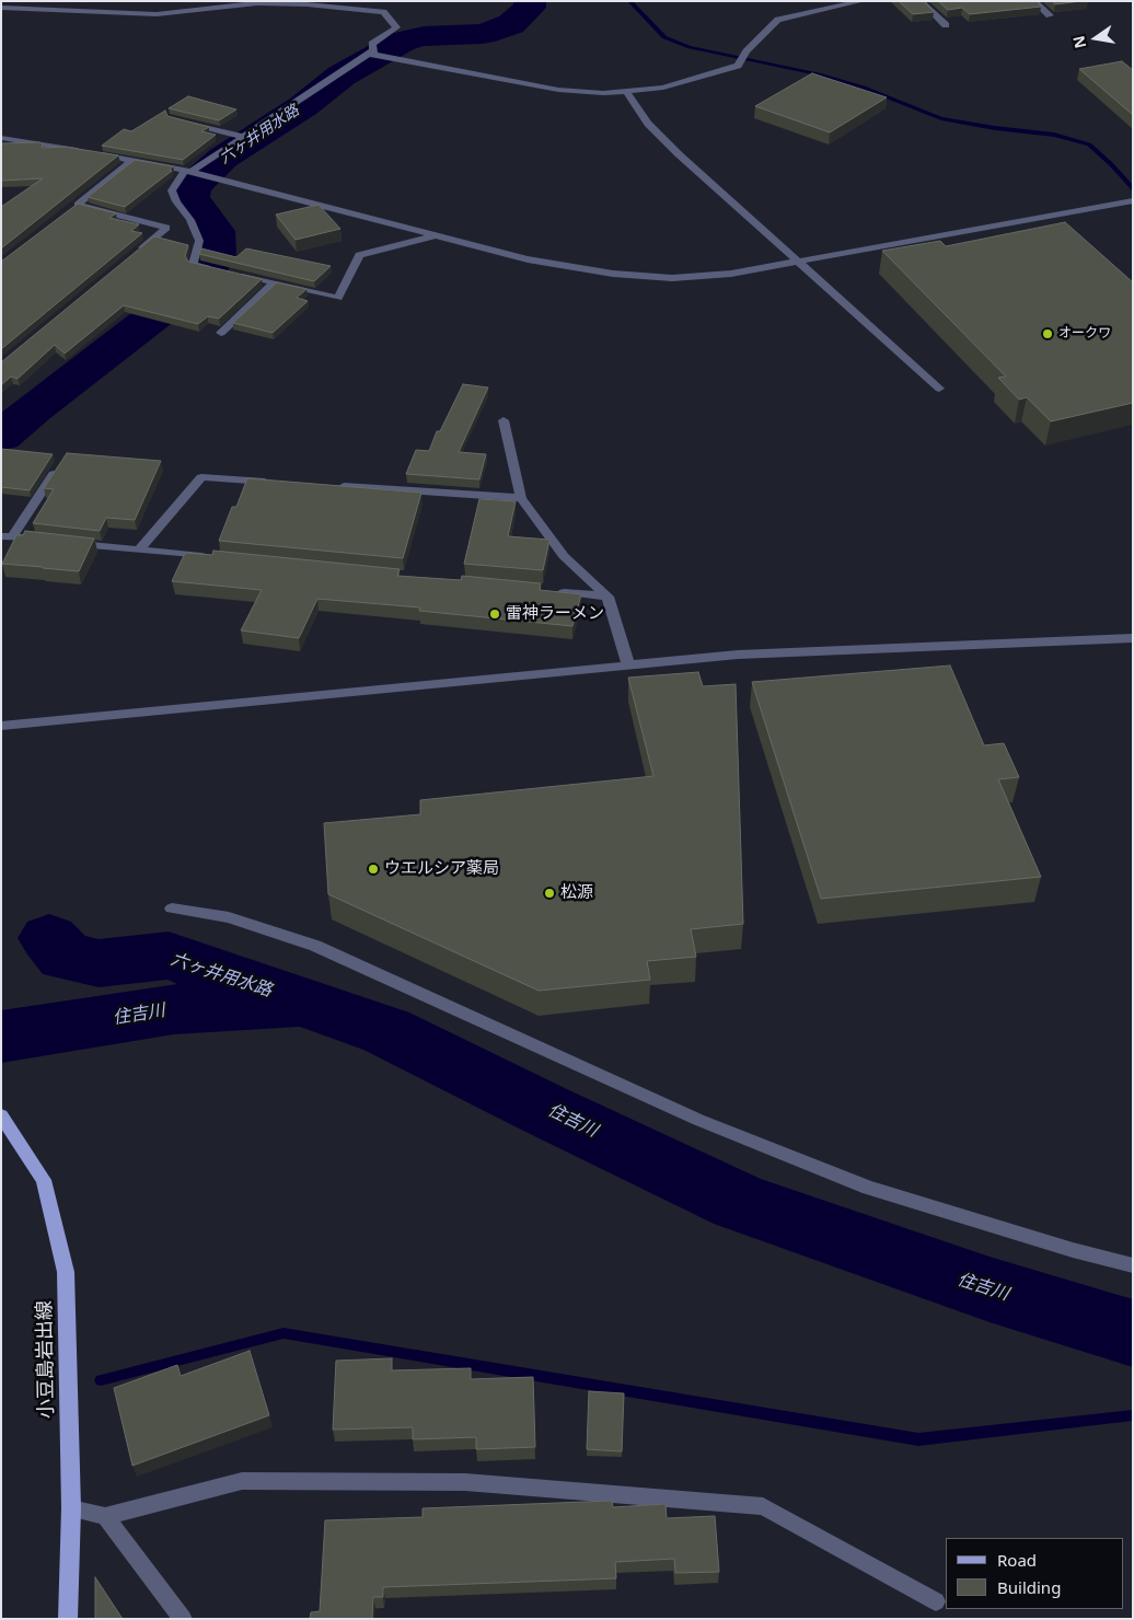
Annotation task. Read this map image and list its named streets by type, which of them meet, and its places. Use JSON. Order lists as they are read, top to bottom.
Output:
{
  "streets": {
    "main road": ["小豆島岩出線"]
  },
  "water": ["六ヶ井用水路", "住吉川"],
  "places": [
    "オークワ",
    "雷神ラーメン",
    "ウエルシア薬局",
    "松源"
  ],
  "legend": ["Road", "Building"],
  "north": "left"
}
